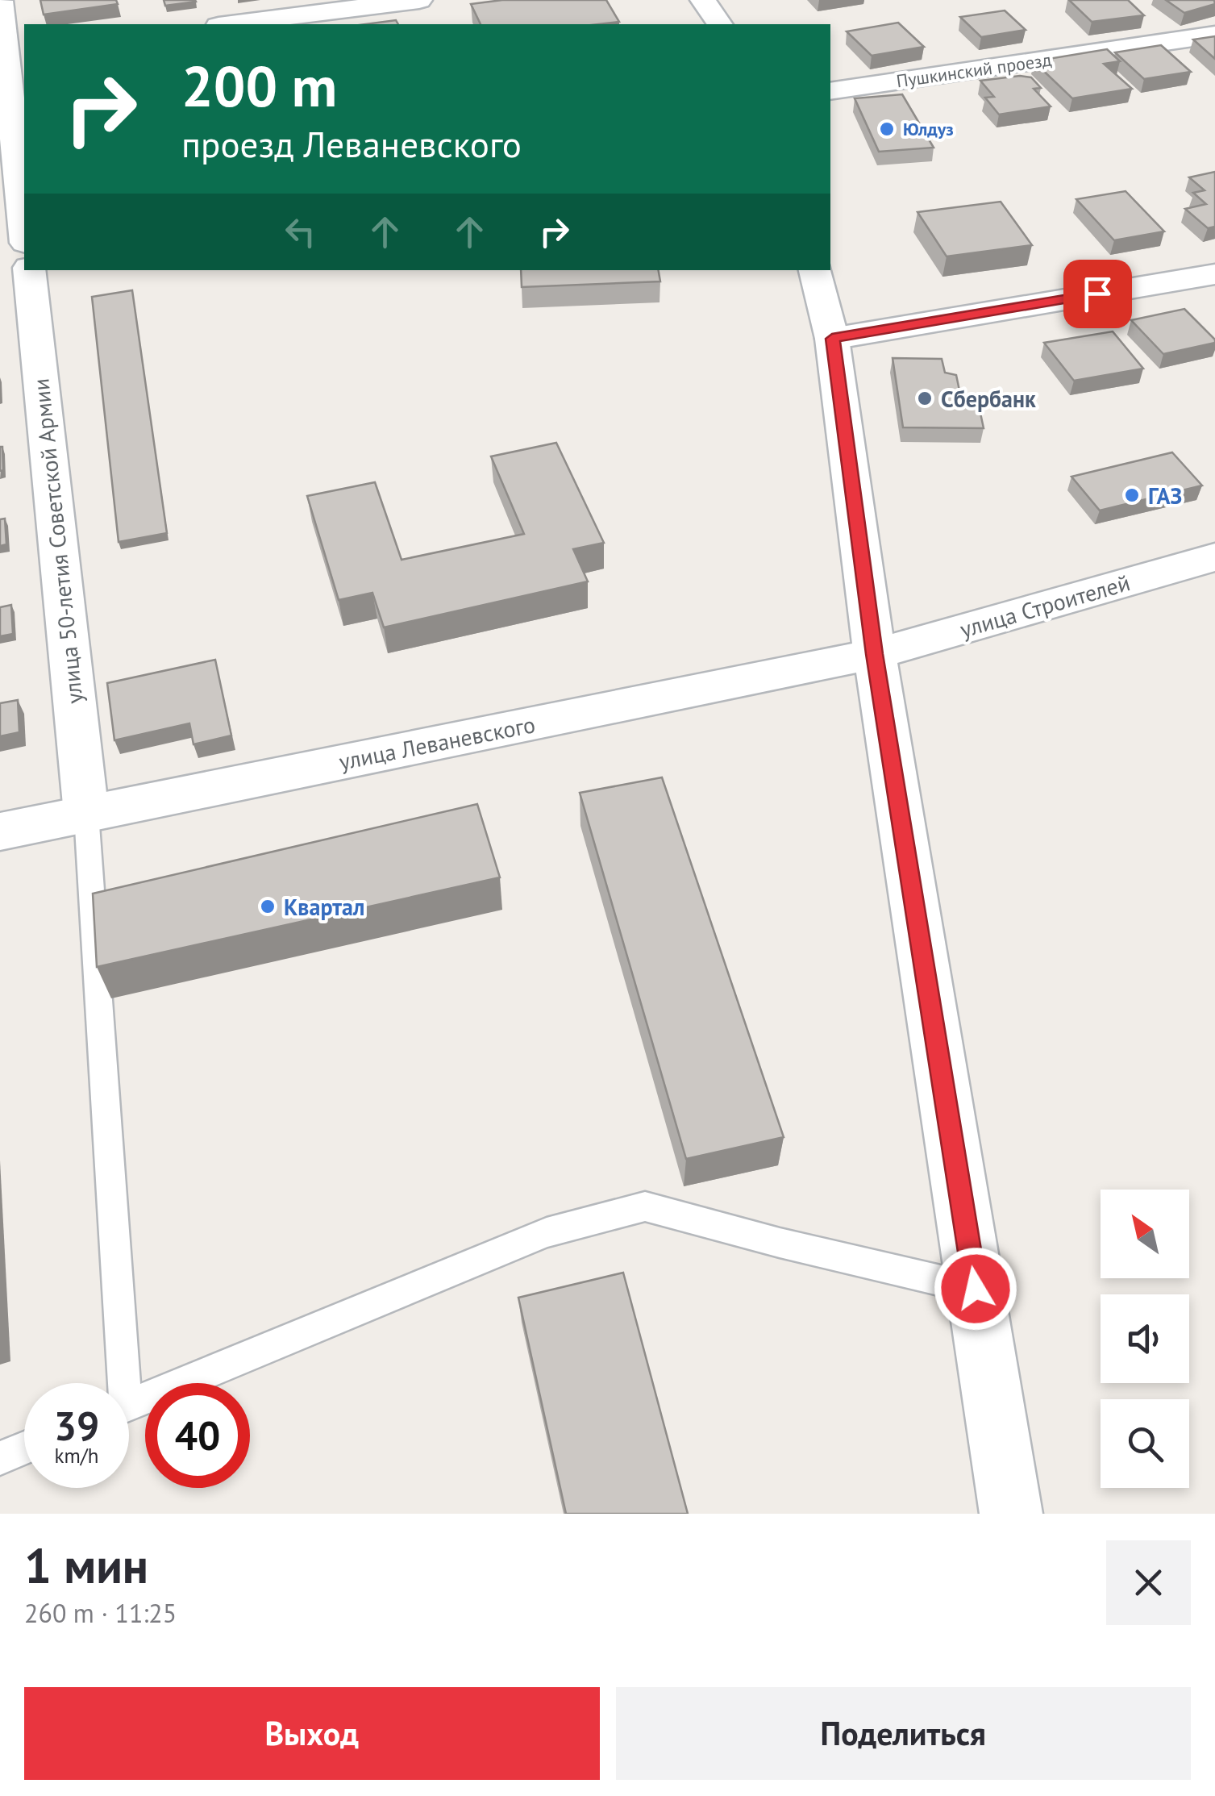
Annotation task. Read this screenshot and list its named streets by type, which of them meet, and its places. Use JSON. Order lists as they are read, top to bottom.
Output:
{
  "streets": {
    "street": [
      "Пушкинский проезд",
      "улица 50-летия Советской Армии",
      "улица Строителей",
      "улица Леваневского"
    ]
  },
  "crossings": [
    ["улица 50-летия Советской Армии", "улица Леваневского"],
    ["улица Строителей", "улица Леваневского"]
  ],
  "places": [
    "Юлдуз",
    "Сбербанк",
    "ГАЗ",
    "Квартал"
  ],
  "north": "top left",
  "page": {
    "turn": ["200 m", "проезд Леваневского"],
    "speed": "39 km/h",
    "limit": "40",
    "heading": ["1 мин", "260 m · 11:25"],
    "buttons": ["Выход", "Поделиться"]
  }
}
